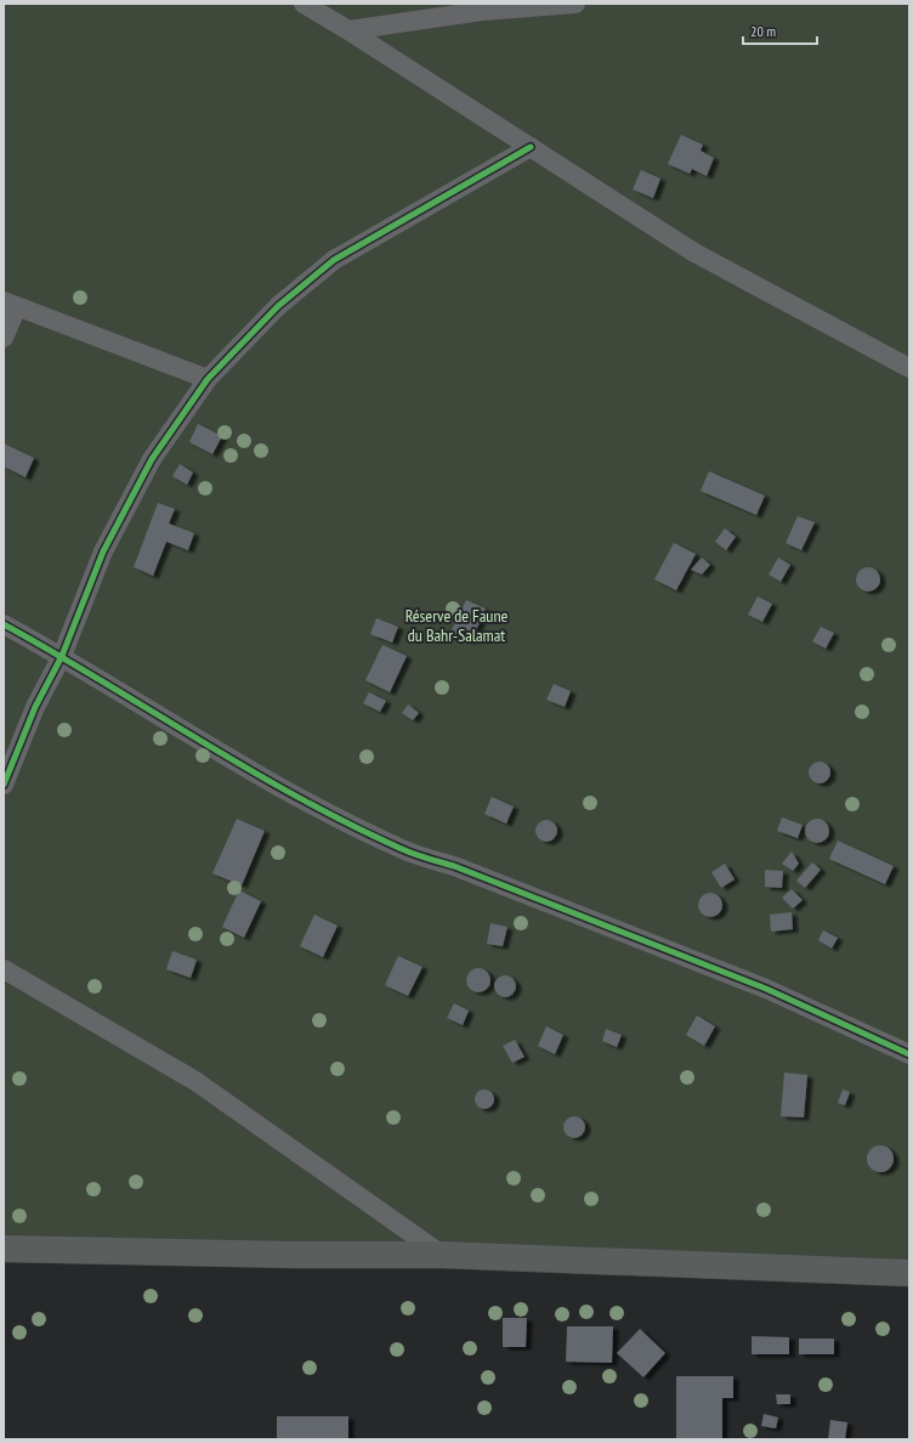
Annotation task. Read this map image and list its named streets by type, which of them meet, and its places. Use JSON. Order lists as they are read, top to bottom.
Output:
{
  "parks": ["Réserve de Faune du Bahr-Salamat"],
  "scale_bar": "20 m"
}
